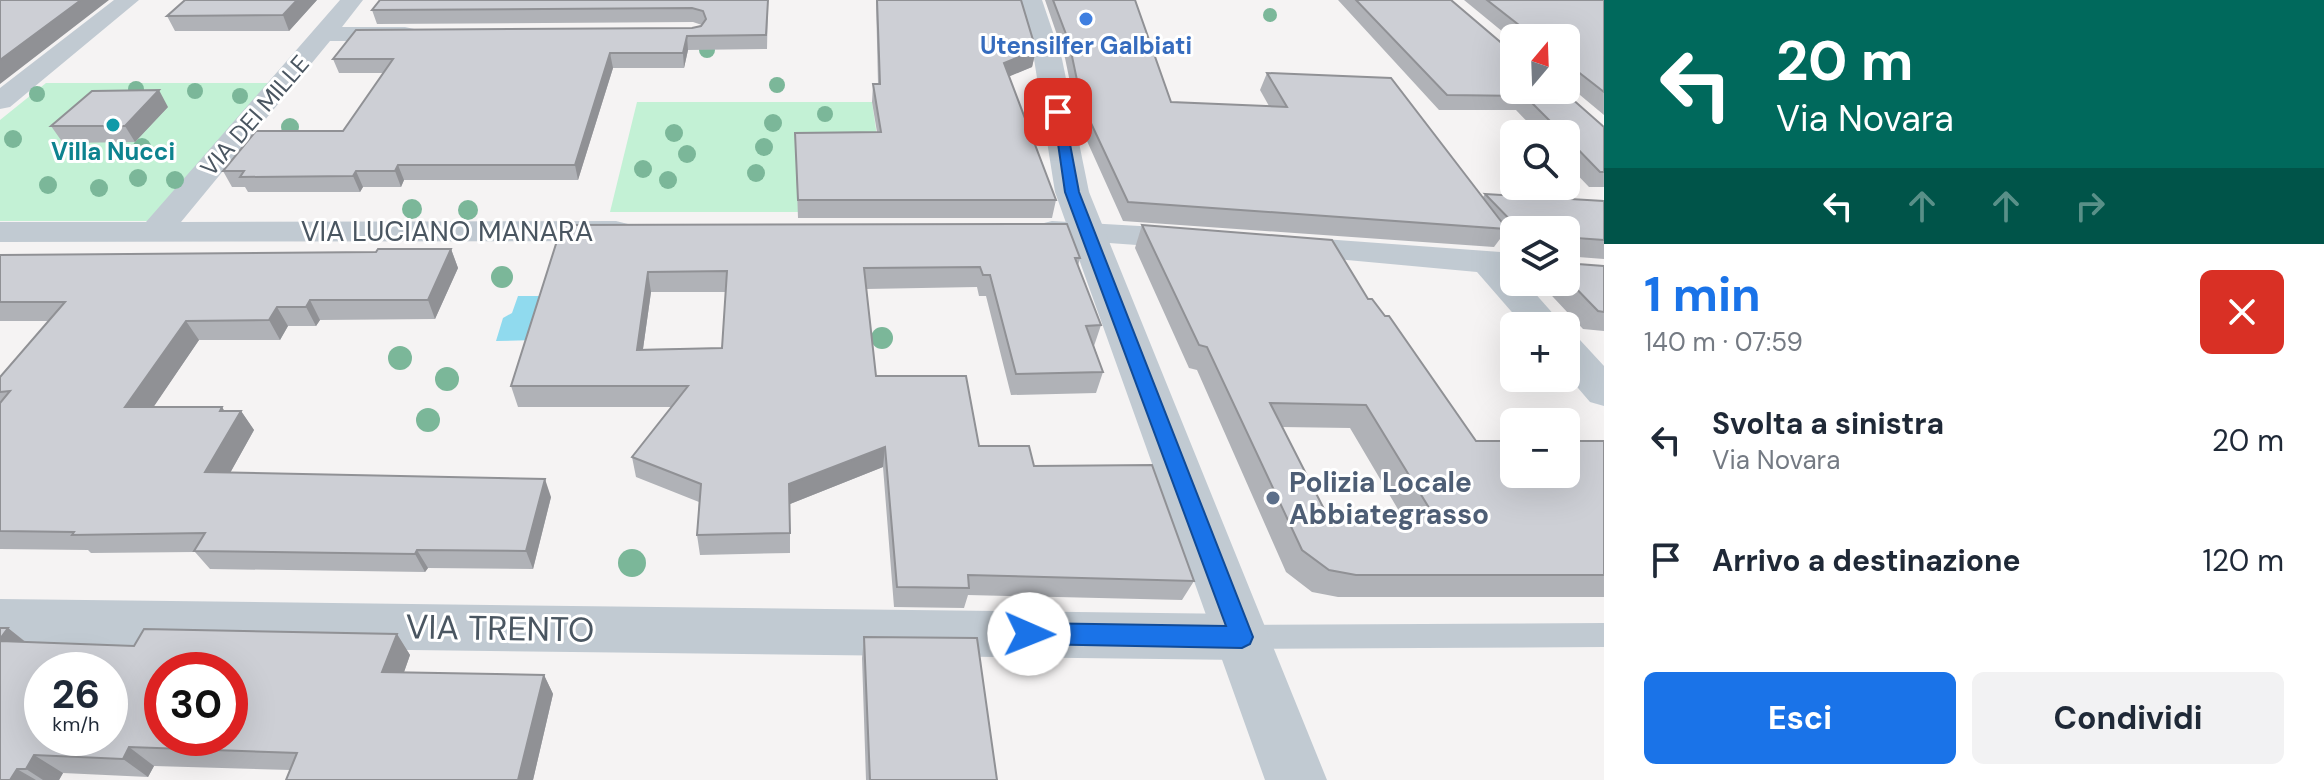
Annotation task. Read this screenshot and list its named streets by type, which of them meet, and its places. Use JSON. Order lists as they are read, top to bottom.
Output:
{
  "streets": {
    "street": ["VIA DEI MILLE", "VIA LUCIANO MANARA", "VIA TRENTO"]
  },
  "crossings": [
    ["VIA DEI MILLE", "VIA LUCIANO MANARA"]
  ],
  "places": ["Utensilfer Galbiati", "Villa Nucci", "Polizia Locale Abbiategrasso"],
  "north": "top",
  "page": {
    "turn": ["20 m", "Via Novara"],
    "map_buttons": ["+", "−"],
    "heading": ["1 min", "140 m · 07:59"],
    "list": [
      {
        "name": "Svolta a sinistra",
        "note": "Via Novara",
        "value": "20 m"
      },
      {
        "name": "Arrivo a destinazione",
        "value": "120 m"
      }
    ],
    "speed": "26 km/h",
    "limit": "30",
    "buttons": ["Esci", "Condividi"]
  }
}
